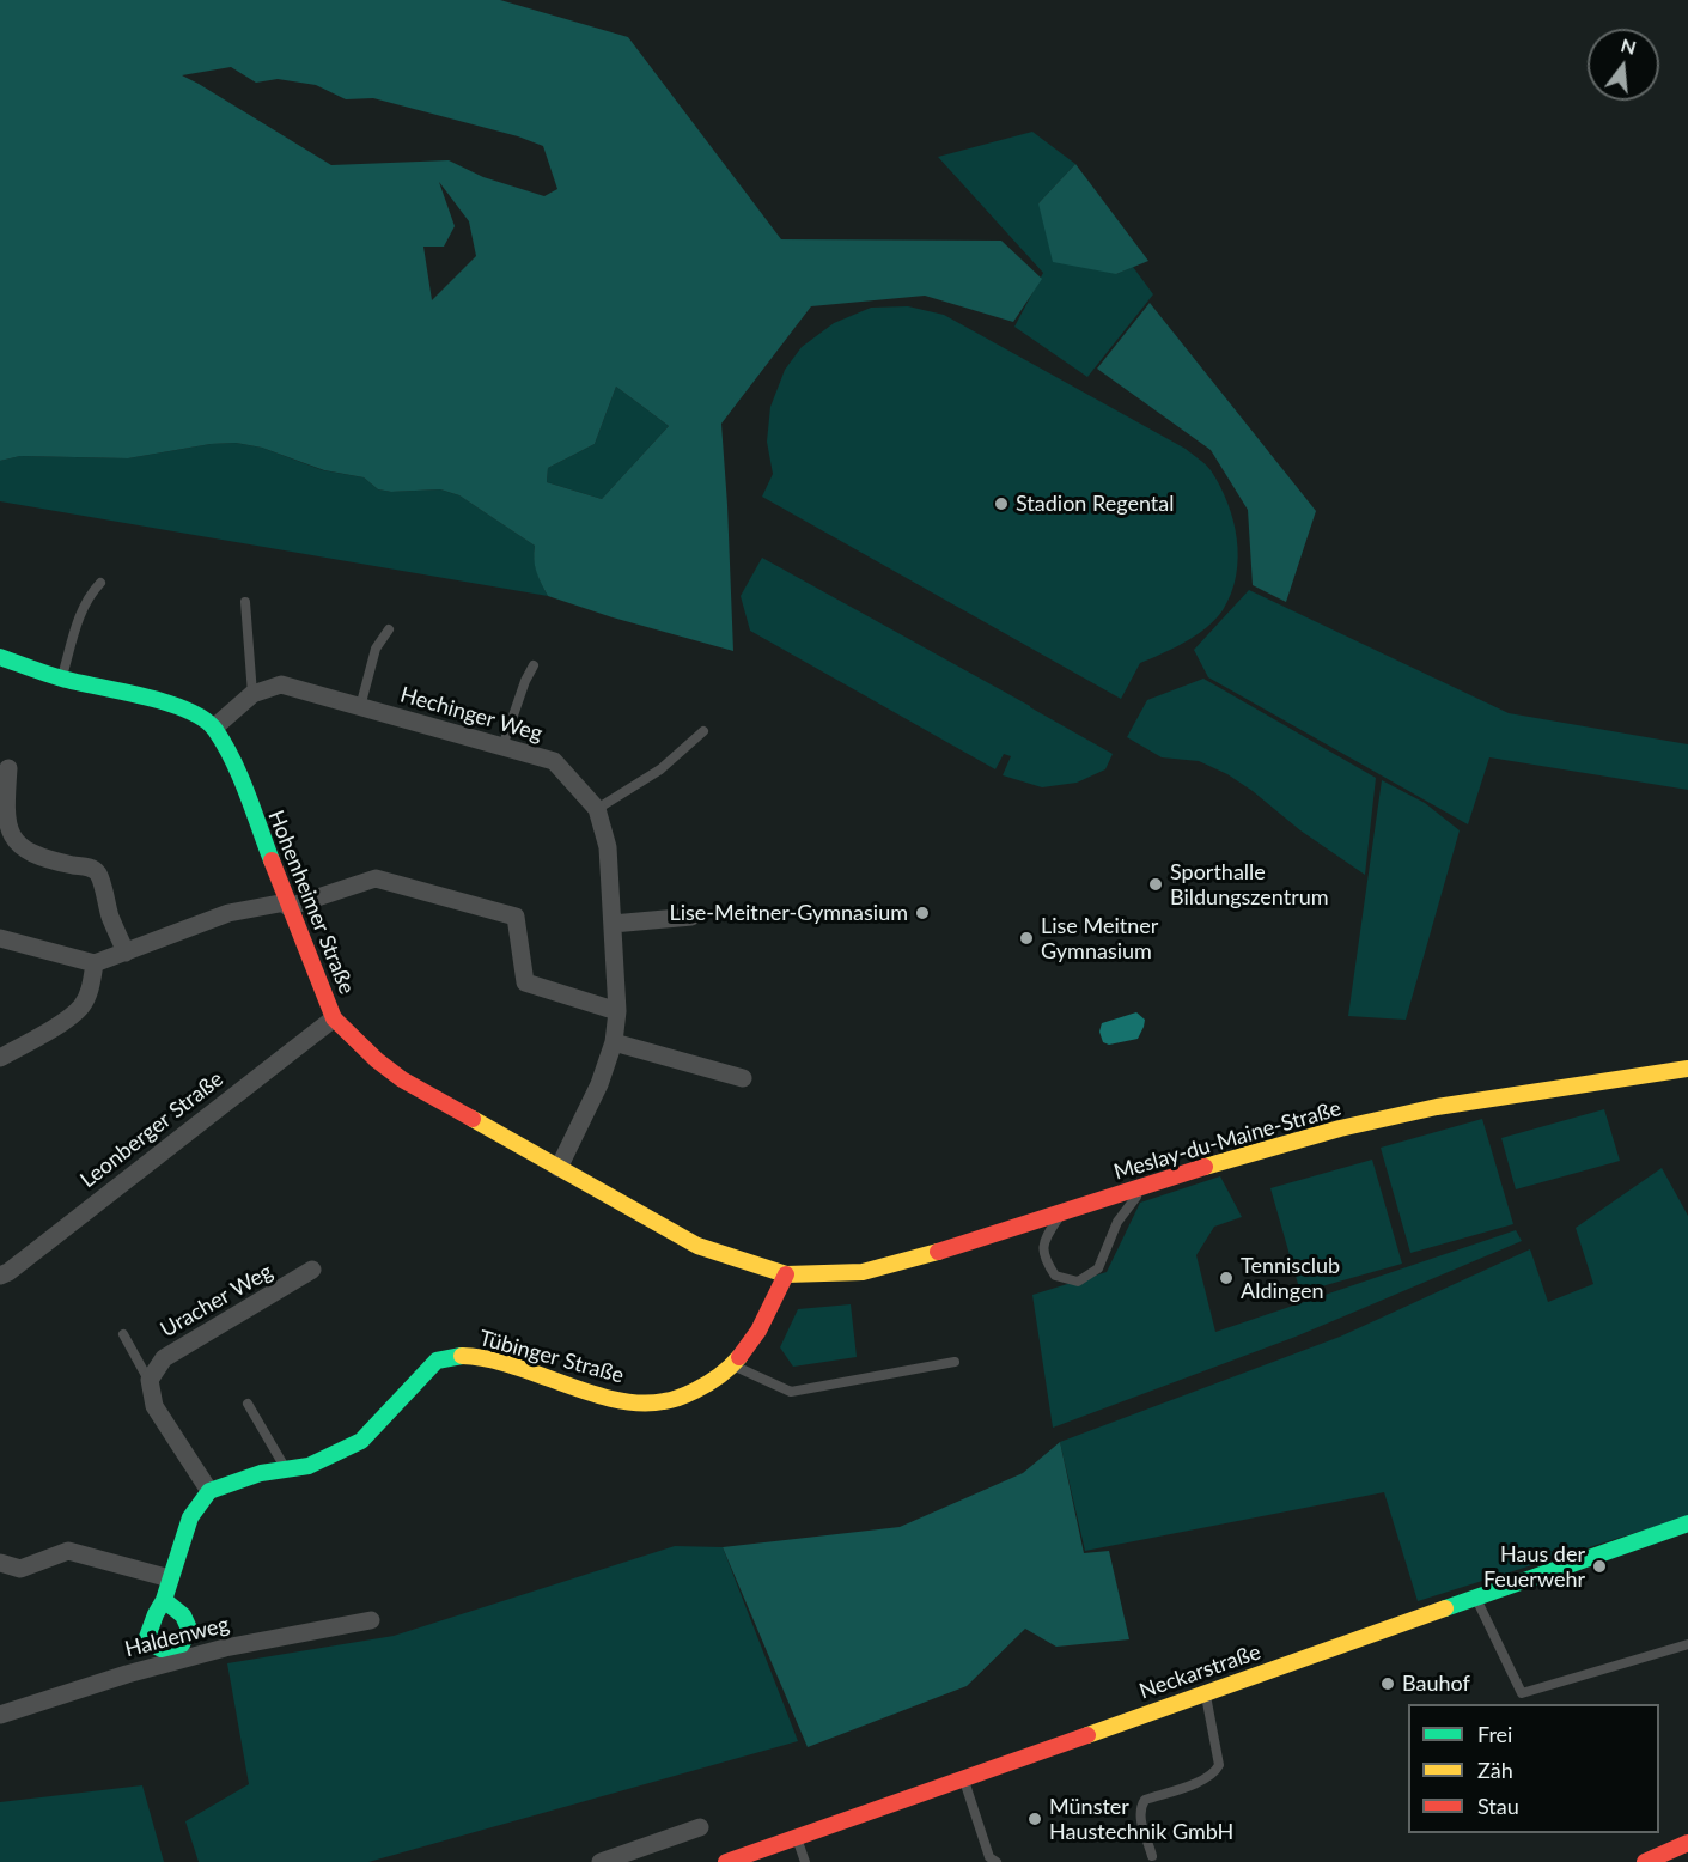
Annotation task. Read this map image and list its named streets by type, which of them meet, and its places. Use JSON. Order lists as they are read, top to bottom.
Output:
{
  "streets": {
    "street": [
      "Hechinger Weg",
      "Hohenheimer Straße",
      "Leonberger Straße",
      "Meslay-du-Maine-Straße",
      "Uracher Weg",
      "Tübinger Straße",
      "Haldenweg",
      "Neckarstraße"
    ]
  },
  "crossings": [
    ["Hechinger Weg", "Hohenheimer Straße"],
    ["Hohenheimer Straße", "Leonberger Straße"],
    ["Hohenheimer Straße", "Meslay-du-Maine-Straße"],
    ["Hohenheimer Straße", "Tübinger Straße"],
    ["Meslay-du-Maine-Straße", "Tübinger Straße"]
  ],
  "places": [
    "Stadion Regental",
    "Sporthalle Bildungszentrum",
    "Lise-Meitner-Gymnasium",
    "Lise Meitner Gymnasium",
    "Tennisclub Aldingen",
    "Haus der Feuerwehr",
    "Bauhof",
    "Münster Haustechnik GmbH"
  ],
  "legend": ["Frei", "Zäh", "Stau"],
  "north": "top"
}
